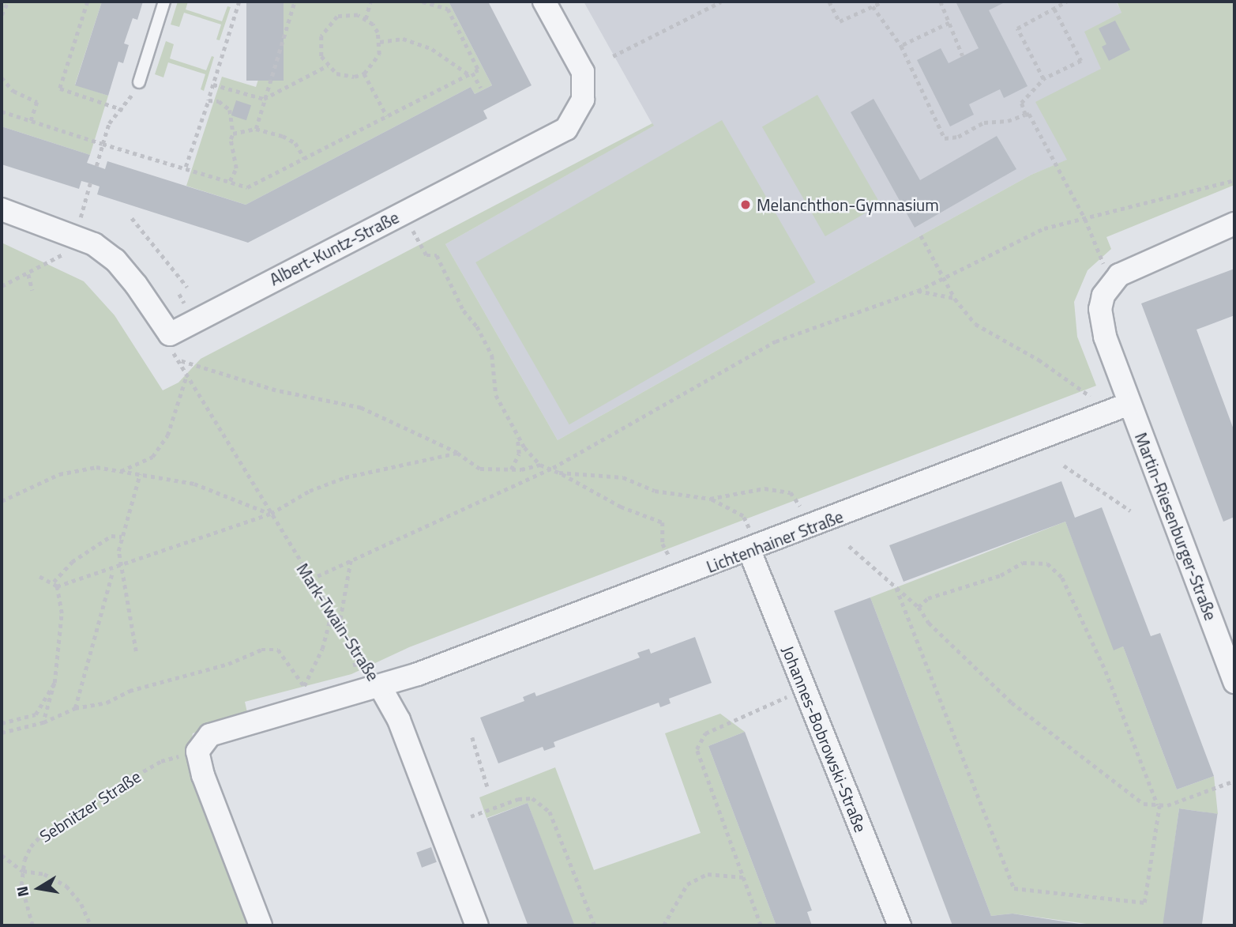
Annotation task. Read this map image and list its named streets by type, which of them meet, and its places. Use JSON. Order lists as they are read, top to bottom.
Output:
{
  "streets": {
    "street": [
      "Albert-Kuntz-Straße",
      "Martin-Riesenburger-Straße",
      "Lichtenhainer Straße",
      "Mark-Twain-Straße",
      "Johannes-Bobrowski-Straße"
    ],
    "path": ["Sebnitzer Straße"]
  },
  "crossings": [
    ["Albert-Kuntz-Straße", "Mark-Twain-Straße"],
    ["Martin-Riesenburger-Straße", "Lichtenhainer Straße"],
    ["Lichtenhainer Straße", "Mark-Twain-Straße"],
    ["Lichtenhainer Straße", "Johannes-Bobrowski-Straße"]
  ],
  "places": ["Melanchthon-Gymnasium"],
  "north": "left"
}
